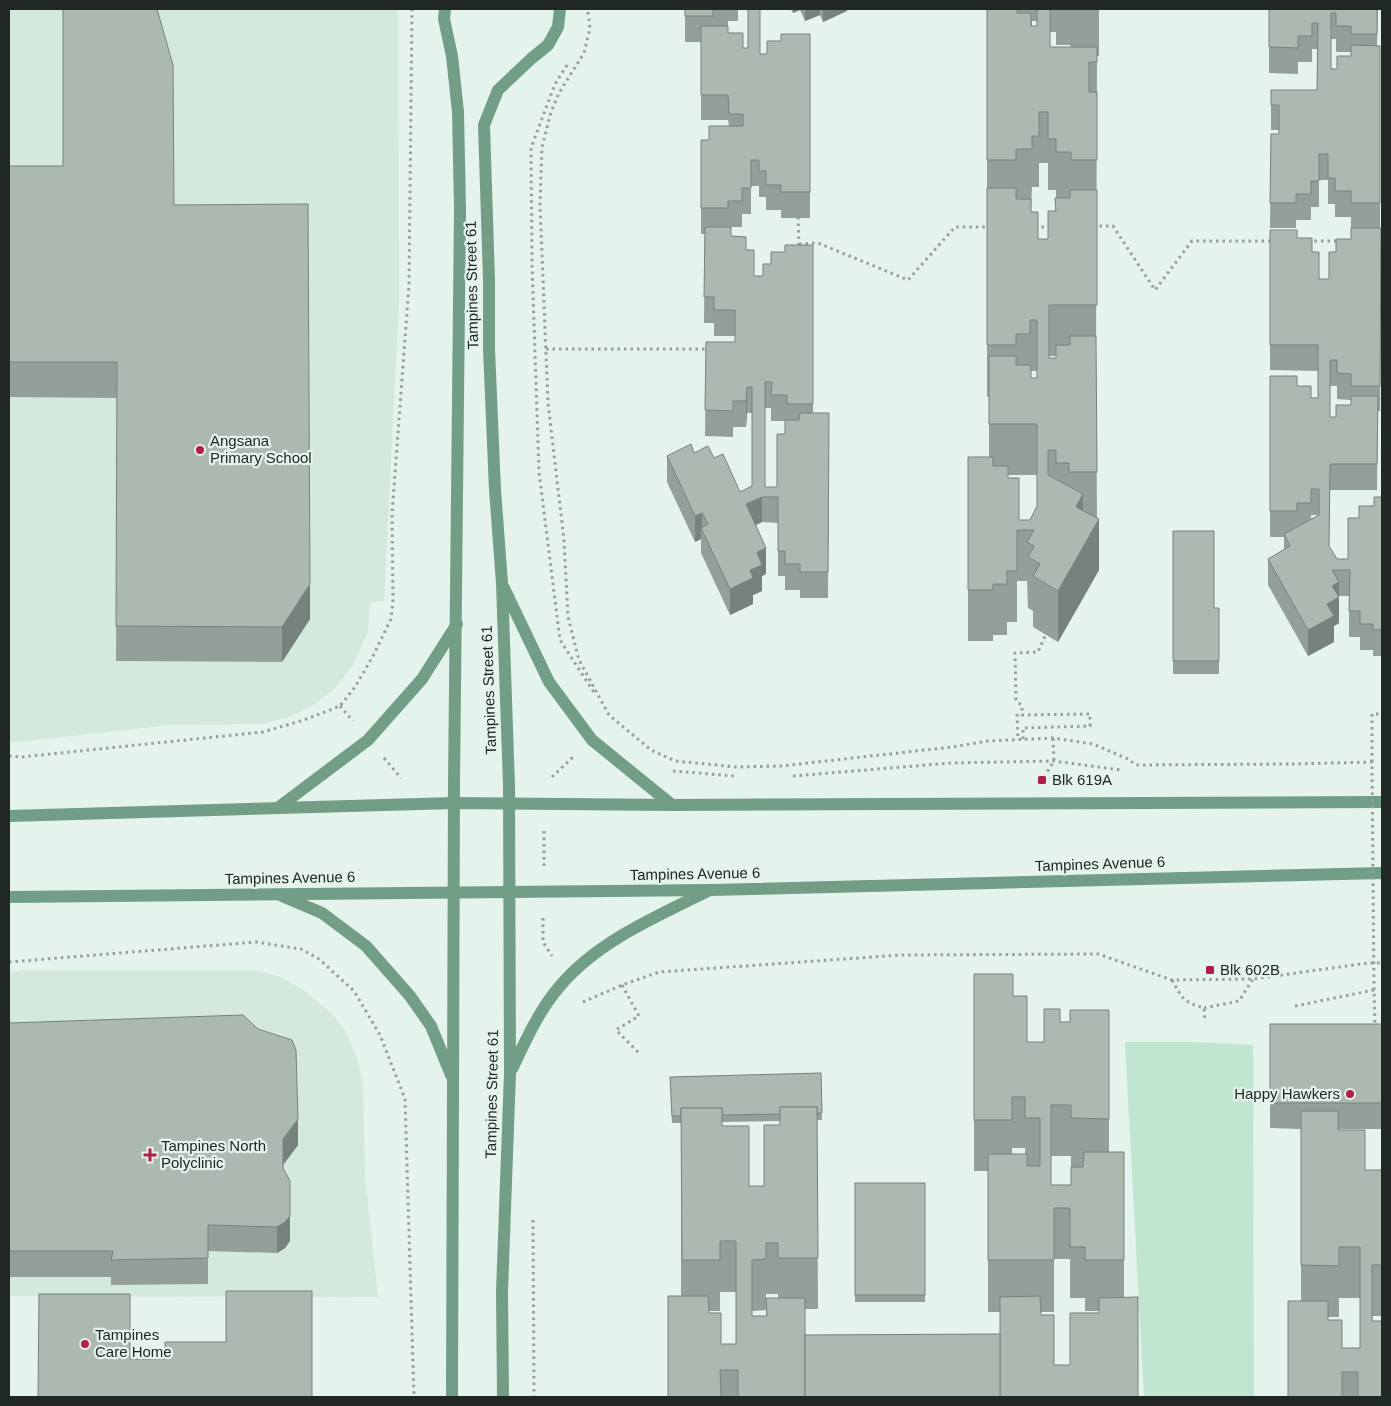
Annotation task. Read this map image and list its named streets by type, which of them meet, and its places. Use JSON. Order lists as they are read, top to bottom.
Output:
{
  "streets": {
    "street": ["Tampines Street 61", "Tampines Avenue 6"]
  },
  "crossings": [
    ["Tampines Street 61", "Tampines Avenue 6"]
  ],
  "places": {
    "other": ["Angsana Primary School", "Happy Hawkers", "Tampines Care Home"],
    "transit": ["Blk 619A", "Blk 602B"],
    "health": ["Tampines North Polyclinic"]
  }
}
